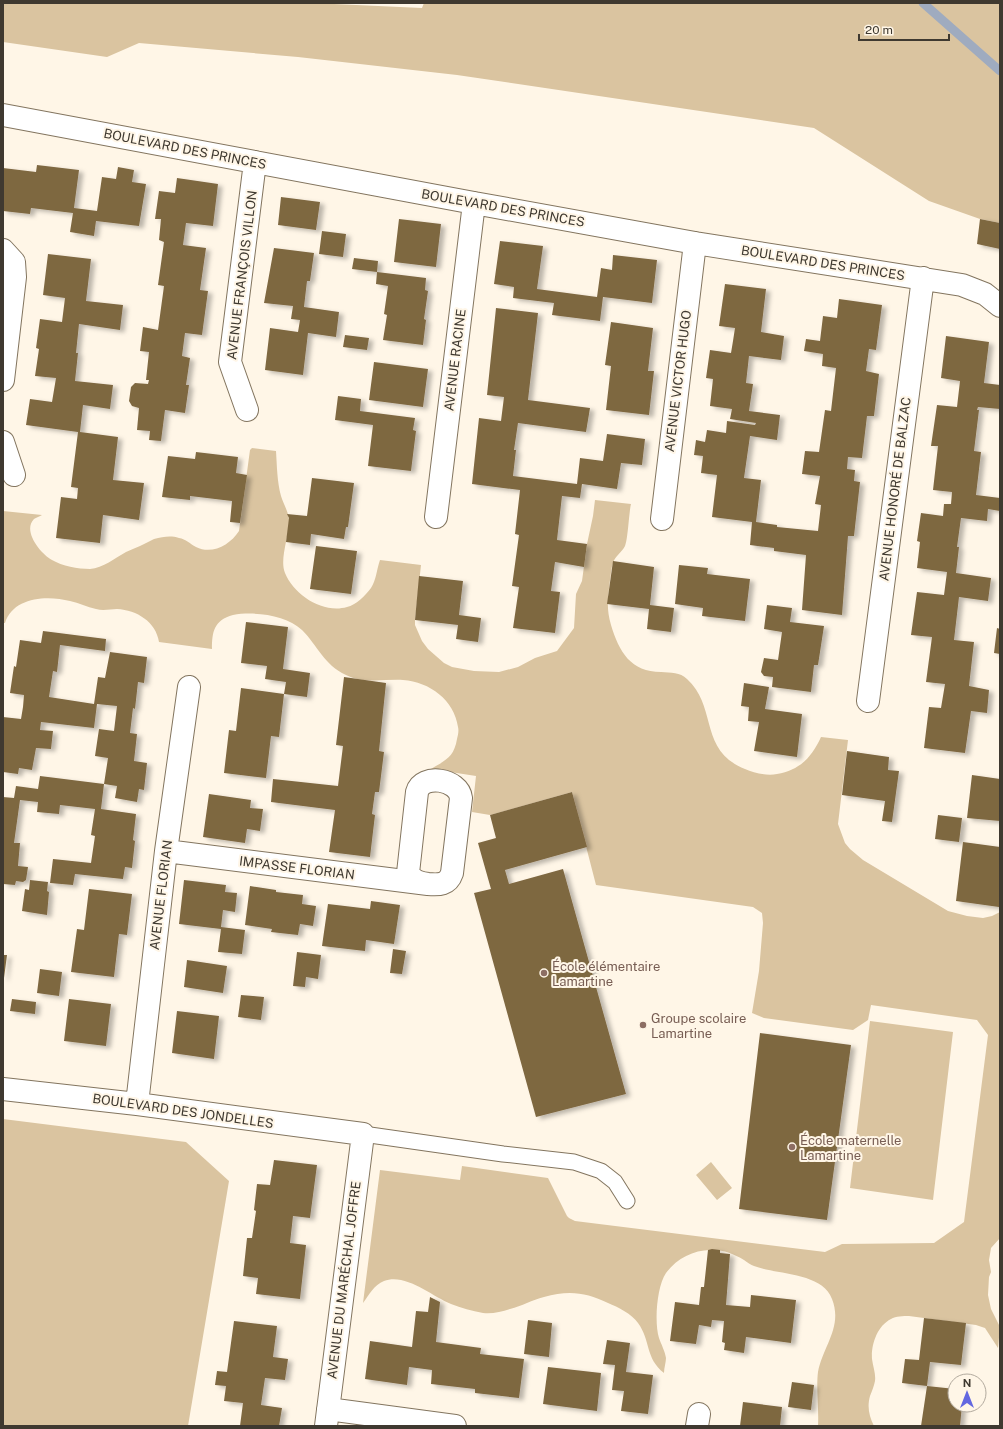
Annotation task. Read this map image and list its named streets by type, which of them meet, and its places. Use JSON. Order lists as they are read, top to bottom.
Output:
{
  "streets": {
    "street": [
      "BOULEVARD DES PRINCES",
      "AVENUE FRANÇOIS VILLON",
      "AVENUE RACINE",
      "AVENUE VICTOR HUGO",
      "AVENUE HONORÉ DE BALZAC",
      "IMPASSE FLORIAN",
      "AVENUE FLORIAN",
      "BOULEVARD DES JONDELLES",
      "AVENUE DU MARÉCHAL JOFFRE"
    ]
  },
  "crossings": [
    ["BOULEVARD DES PRINCES", "AVENUE FRANÇOIS VILLON"],
    ["BOULEVARD DES PRINCES", "AVENUE RACINE"],
    ["BOULEVARD DES PRINCES", "AVENUE VICTOR HUGO"],
    ["BOULEVARD DES PRINCES", "AVENUE HONORÉ DE BALZAC"],
    ["IMPASSE FLORIAN", "AVENUE FLORIAN"],
    ["AVENUE FLORIAN", "BOULEVARD DES JONDELLES"],
    ["BOULEVARD DES JONDELLES", "AVENUE DU MARÉCHAL JOFFRE"]
  ],
  "places": ["École élémentaire Lamartine", "Groupe scolaire Lamartine", "École maternelle Lamartine"],
  "scale_bar": "20 m",
  "north": "top"
}
